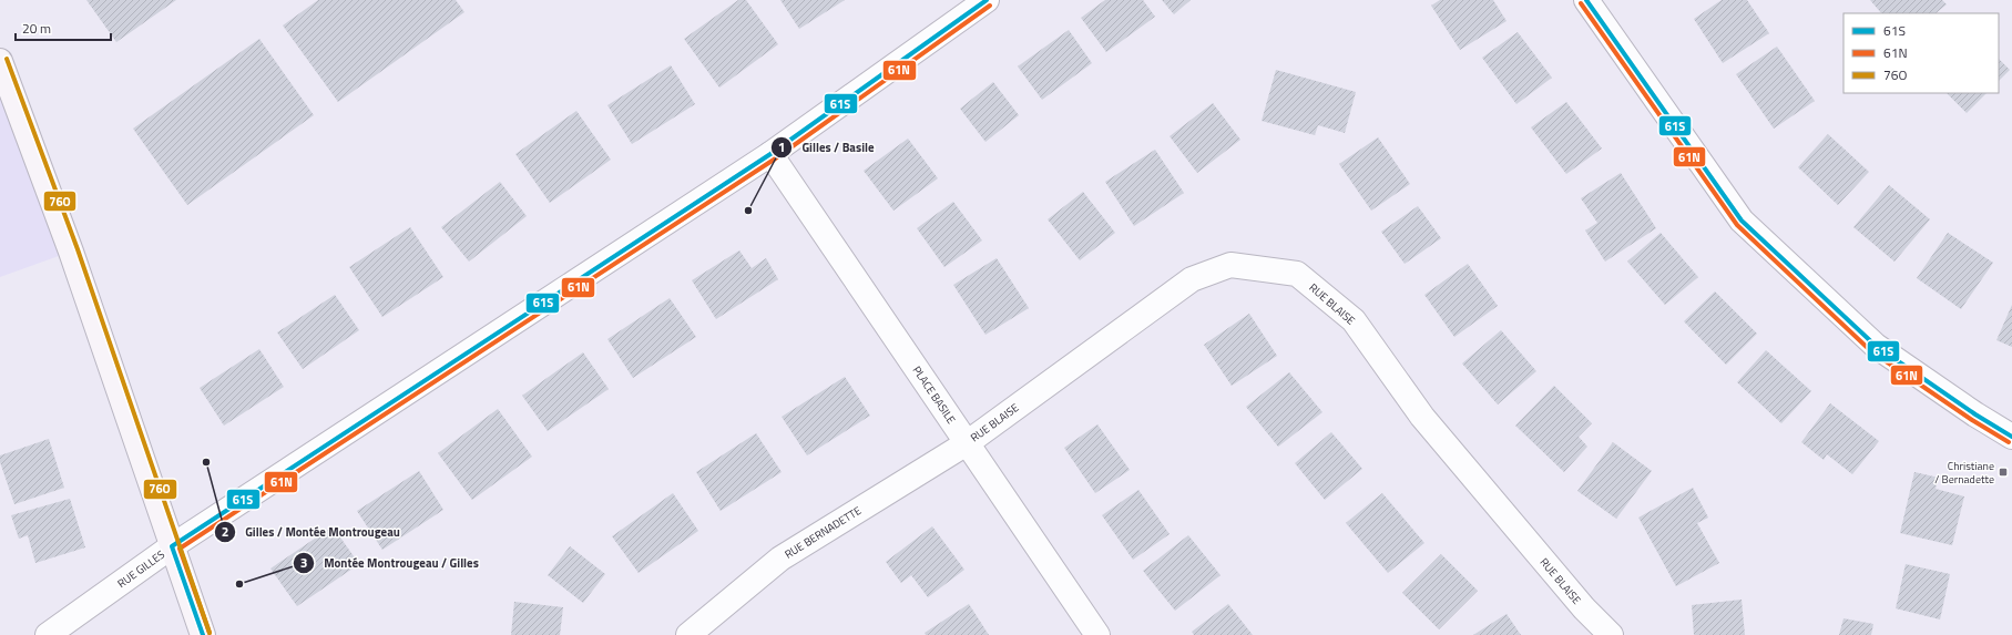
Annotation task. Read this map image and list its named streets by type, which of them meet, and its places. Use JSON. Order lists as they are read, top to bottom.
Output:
{
  "streets": {
    "street": [
      "RUE BLAISE",
      "PLACE BASILE",
      "RUE BERNADETTE",
      "RUE GILLES"
    ]
  },
  "crossings": [
    ["RUE BLAISE", "PLACE BASILE"],
    ["RUE BLAISE", "RUE BERNADETTE"],
    ["PLACE BASILE", "RUE BERNADETTE"],
    ["PLACE BASILE", "RUE GILLES"]
  ],
  "places": {
    "other": ["Gilles / Basile", "Gilles / Montée Montrougeau", "Montée Montrougeau / Gilles"],
    "transit": ["Christiane / Bernadette"]
  },
  "lines": ["transit line 61S", "transit line 61N", "transit line 76O"],
  "legend": ["61S", "61N", "76O"],
  "scale_bar": "20 m"
}
